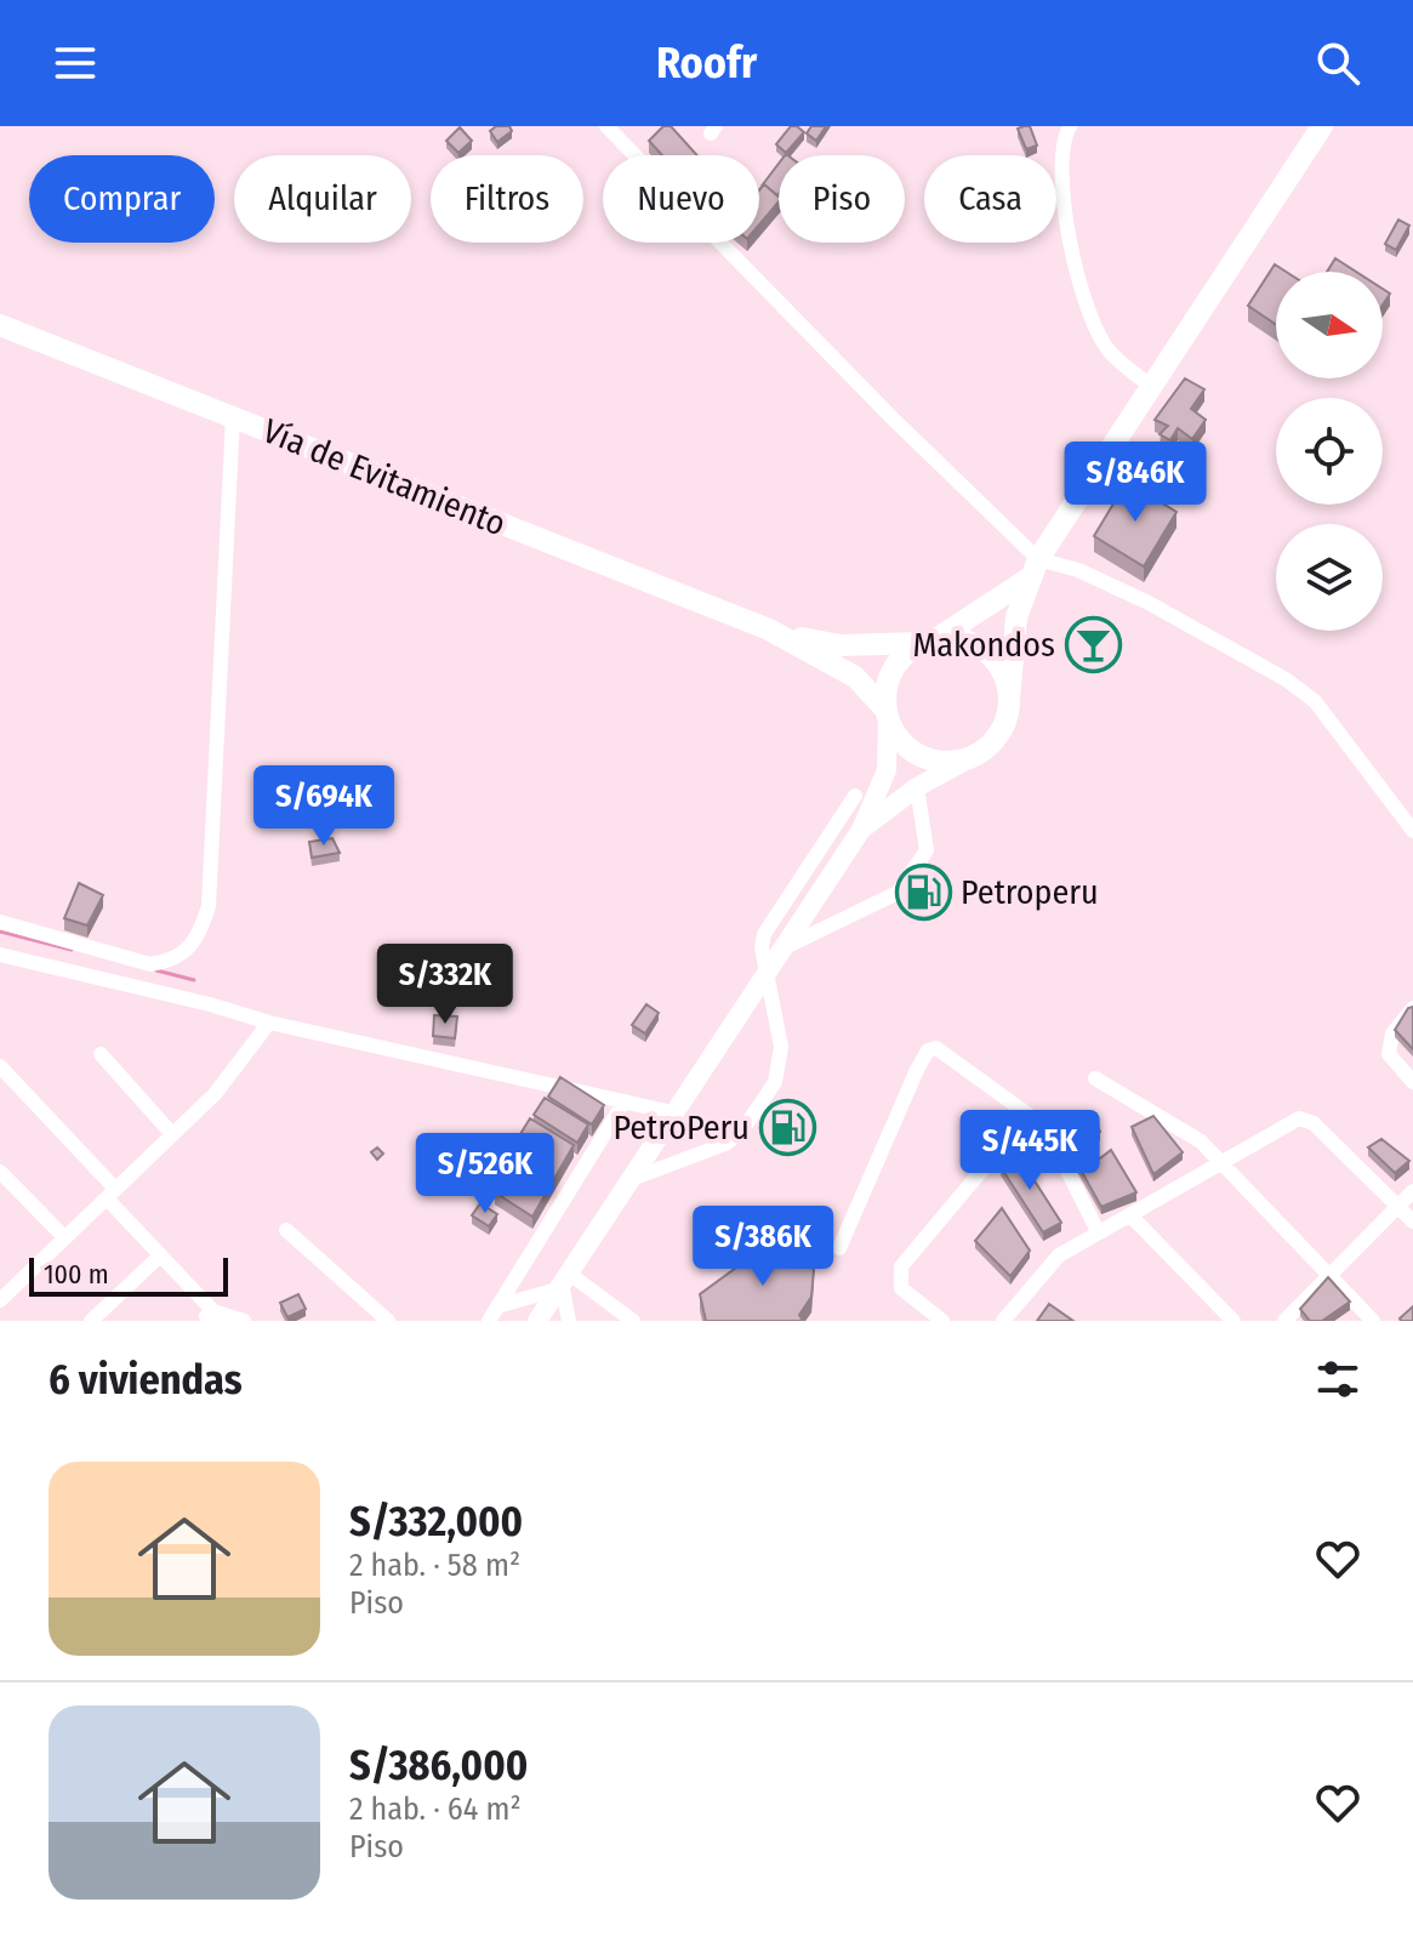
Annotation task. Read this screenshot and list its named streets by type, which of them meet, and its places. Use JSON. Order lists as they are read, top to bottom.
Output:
{
  "streets": {
    "highway": ["Vía de Evitamiento"]
  },
  "places": {
    "bar": ["Makondos"],
    "fuel station": ["Petroperu", "PetroPeru"]
  },
  "scale_bar": "100 m",
  "north": "right",
  "page": {
    "header": "Roofr",
    "chip": [
      "Comprar",
      "Alquilar",
      "Filtros",
      "Nuevo",
      "Piso",
      "Casa"
    ],
    "price": [
      "S/846K",
      "S/694K",
      "S/332K",
      "S/445K",
      "S/526K",
      "S/386K"
    ],
    "scale": "100 m",
    "heading": "6 viviendas",
    "list": [
      {
        "name": "S/332,000",
        "note": "2 hab. · 58 m² · Piso"
      },
      {
        "name": "S/386,000",
        "note": "2 hab. · 64 m² · Piso"
      }
    ]
  }
}
